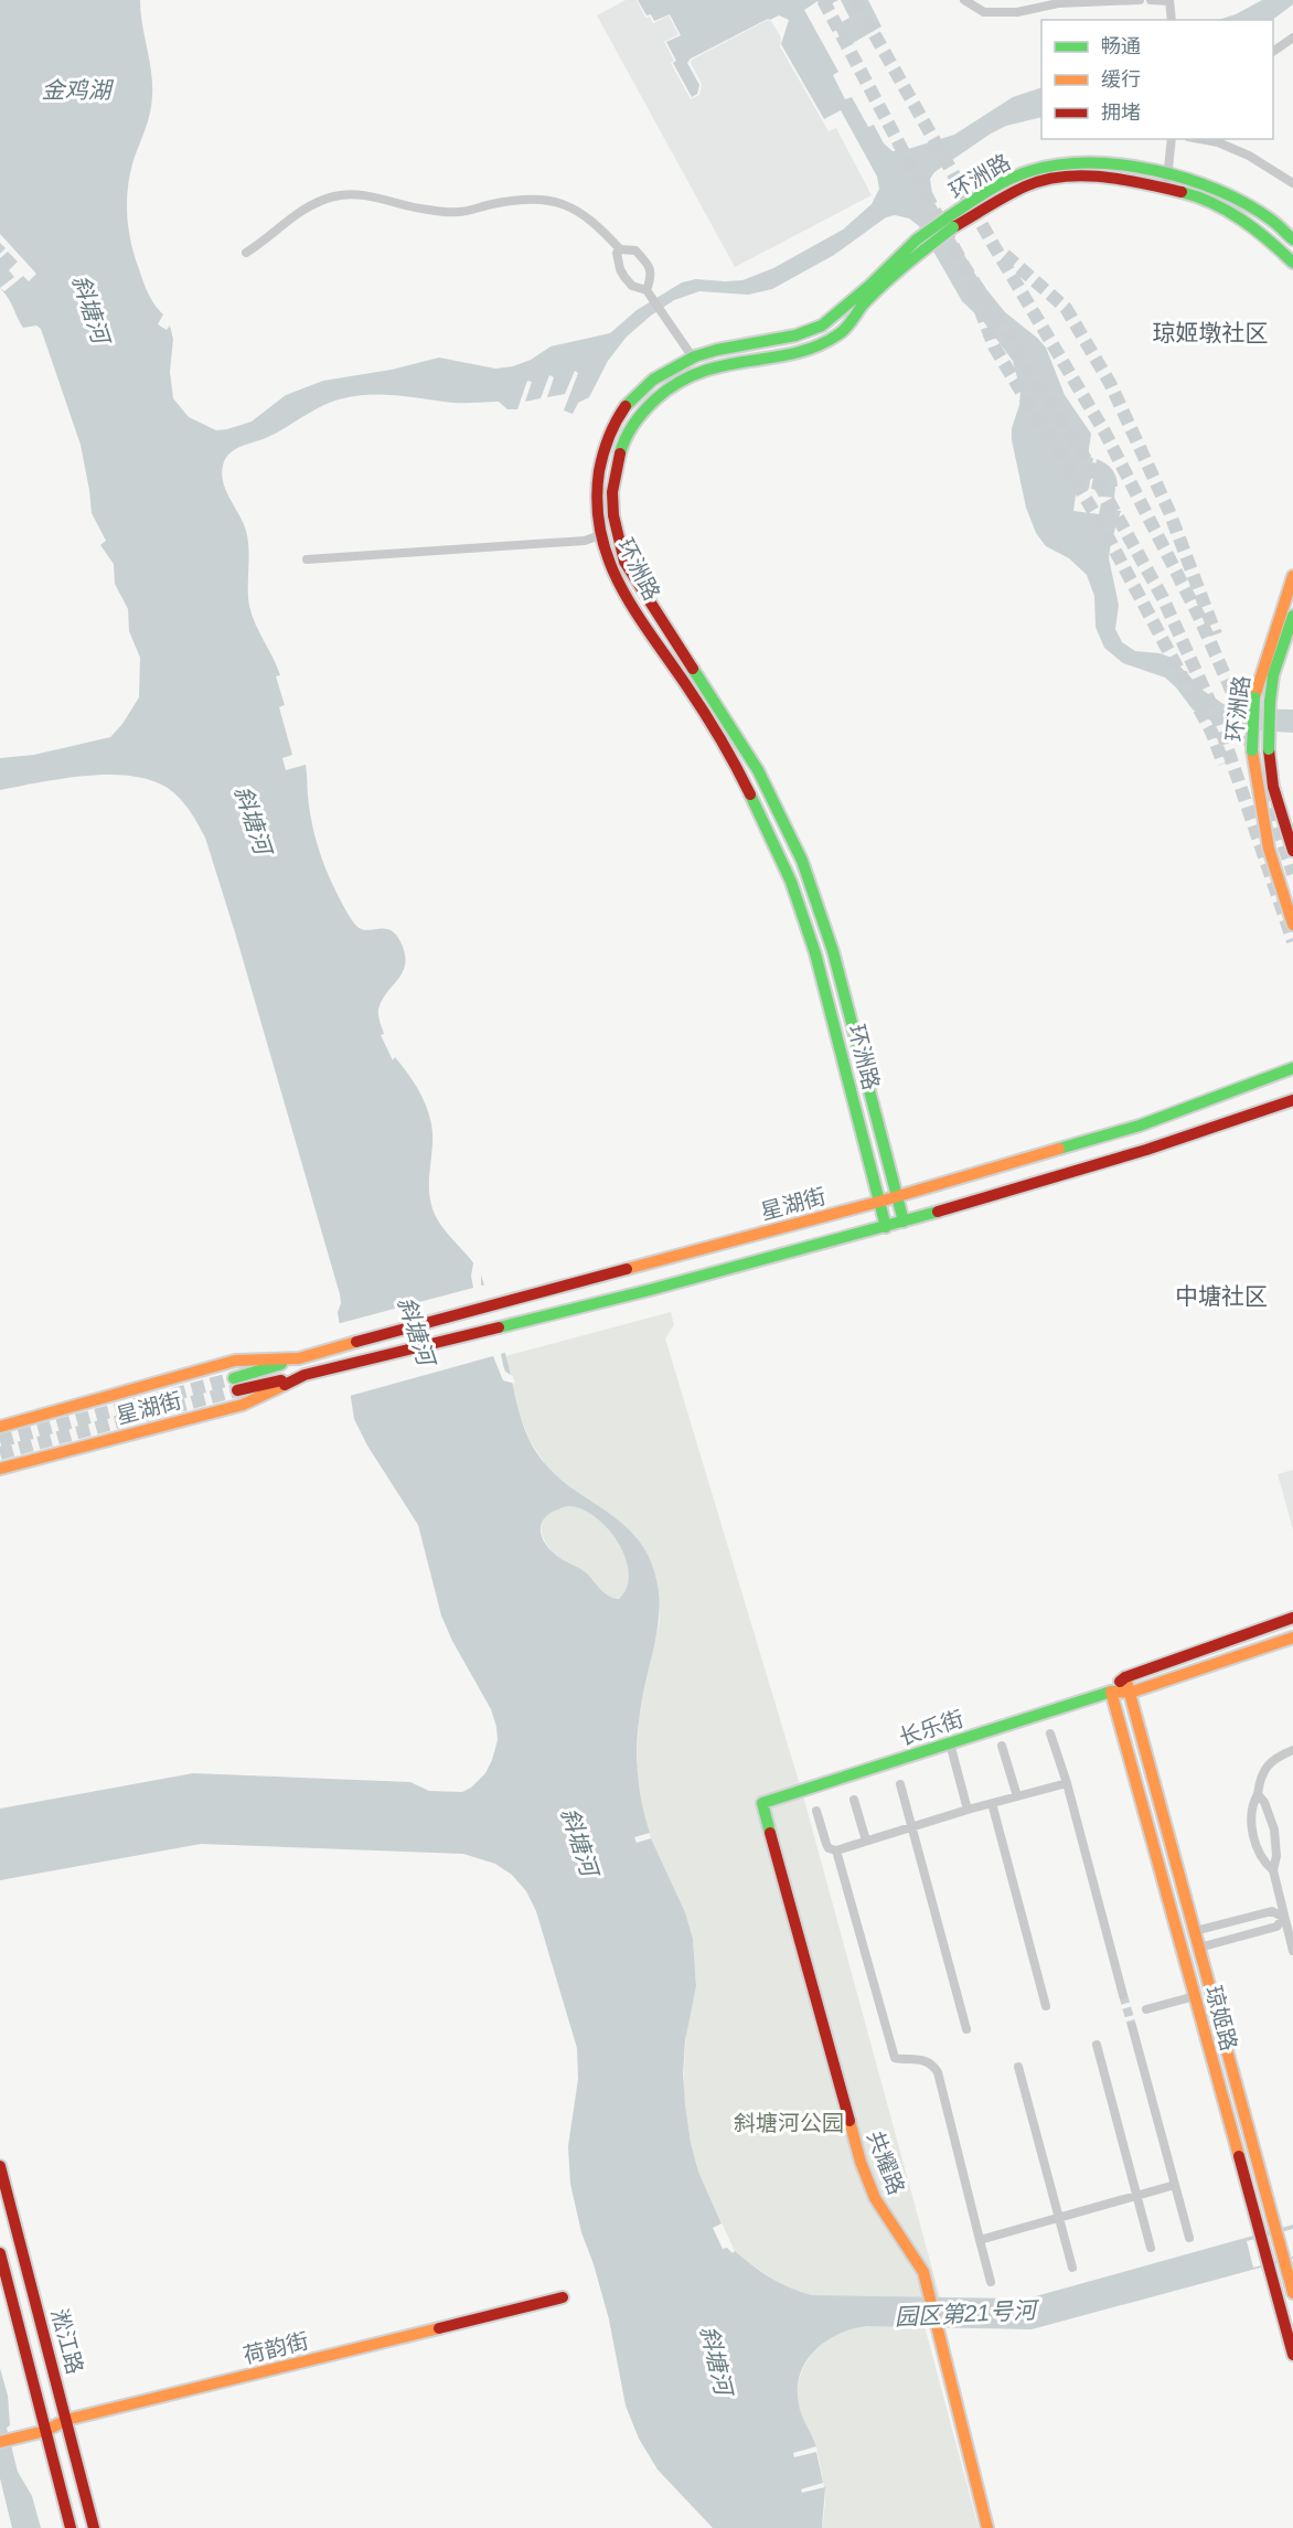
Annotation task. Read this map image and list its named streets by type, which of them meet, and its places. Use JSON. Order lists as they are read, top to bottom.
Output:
{
  "streets": {
    "street": [
      "环洲路",
      "星湖街",
      "长乐街",
      "琼姬路",
      "共耀路",
      "淞江路",
      "荷韵街"
    ]
  },
  "crossings": [
    ["环洲路", "星湖街"],
    ["长乐街", "琼姬路"],
    ["长乐街", "共耀路"],
    ["淞江路", "荷韵街"]
  ],
  "districts": ["琼姬墩社区", "中塘社区"],
  "water": ["金鸡湖", "斜塘河", "园区第21号河"],
  "parks": ["斜塘河公园"],
  "legend": ["畅通", "缓行", "拥堵"]
}
